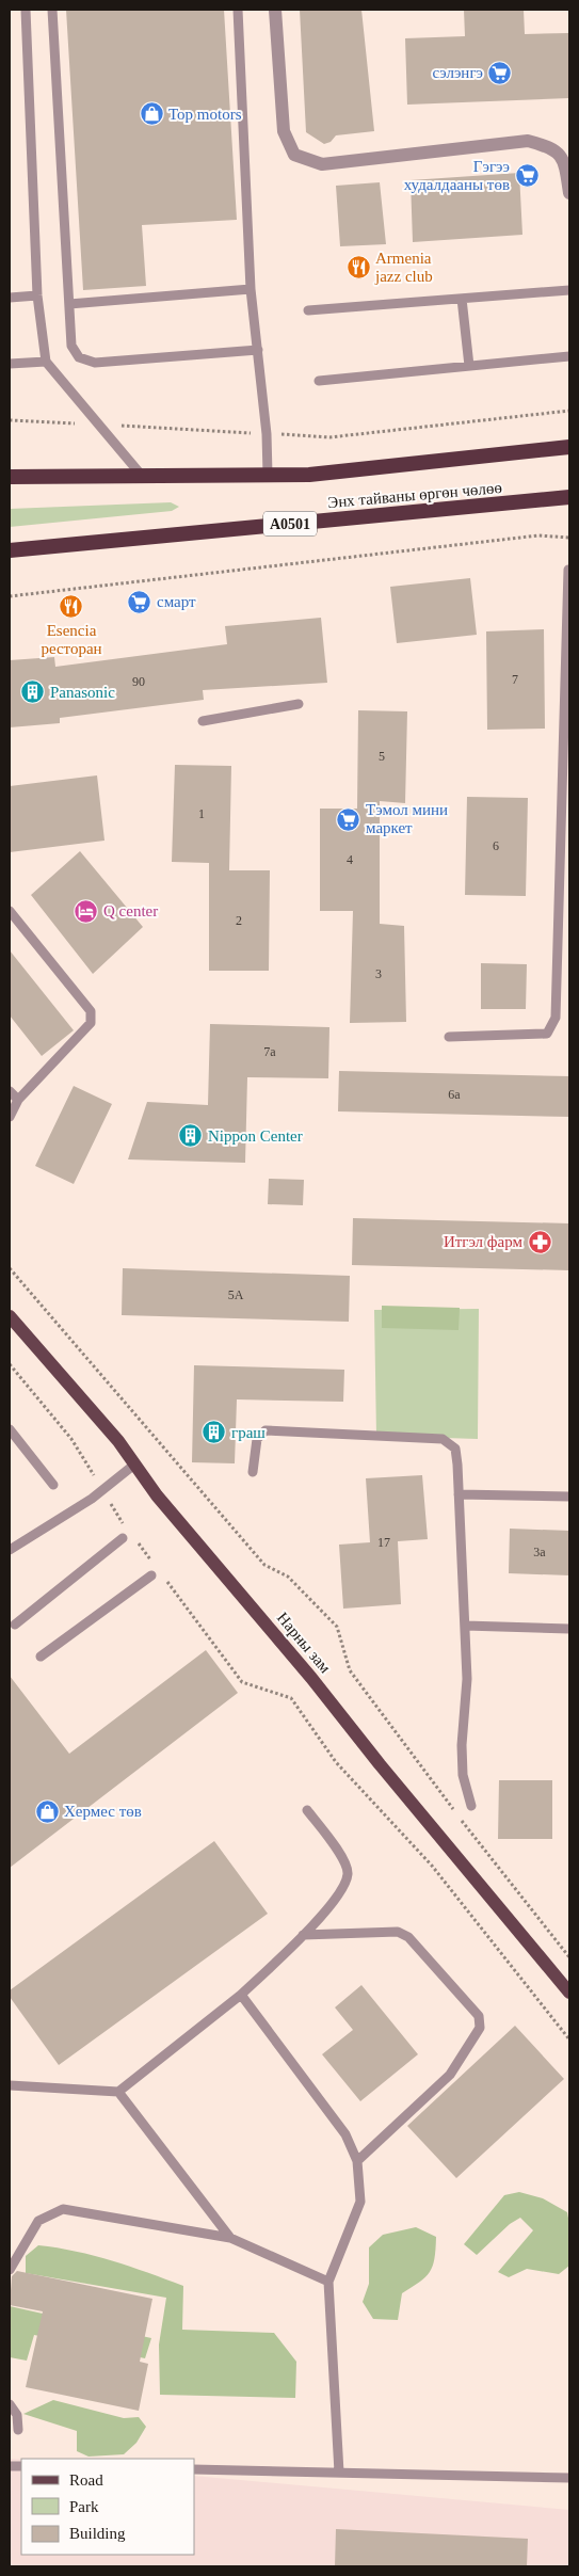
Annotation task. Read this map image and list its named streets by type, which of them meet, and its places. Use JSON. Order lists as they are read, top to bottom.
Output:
{
  "streets": {
    "highway": ["Энх тайваны өргөн чөлөө", "A0501"],
    "main road": ["Нарны зам"]
  },
  "places": {
    "supermarket": [
      "сэлэнгэ",
      "Гэгээ худалдааны төв",
      "смарт",
      "Тэмол мини маркет"
    ],
    "shop": ["Top motors", "Хермес төв"],
    "restaurant": ["Armenia jazz club", "Esencia ресторан"],
    "building": ["Panasonic", "Nippon Center", "граш"],
    "hotel": ["Q center"],
    "pharmacy": ["Итгэл фарм"]
  },
  "house_numbers": [
    "7",
    "90",
    "5",
    "1",
    "6",
    "4",
    "2",
    "3",
    "7а",
    "6а",
    "5А",
    "17",
    "3а"
  ],
  "legend": ["Road", "Park", "Building"]
}
